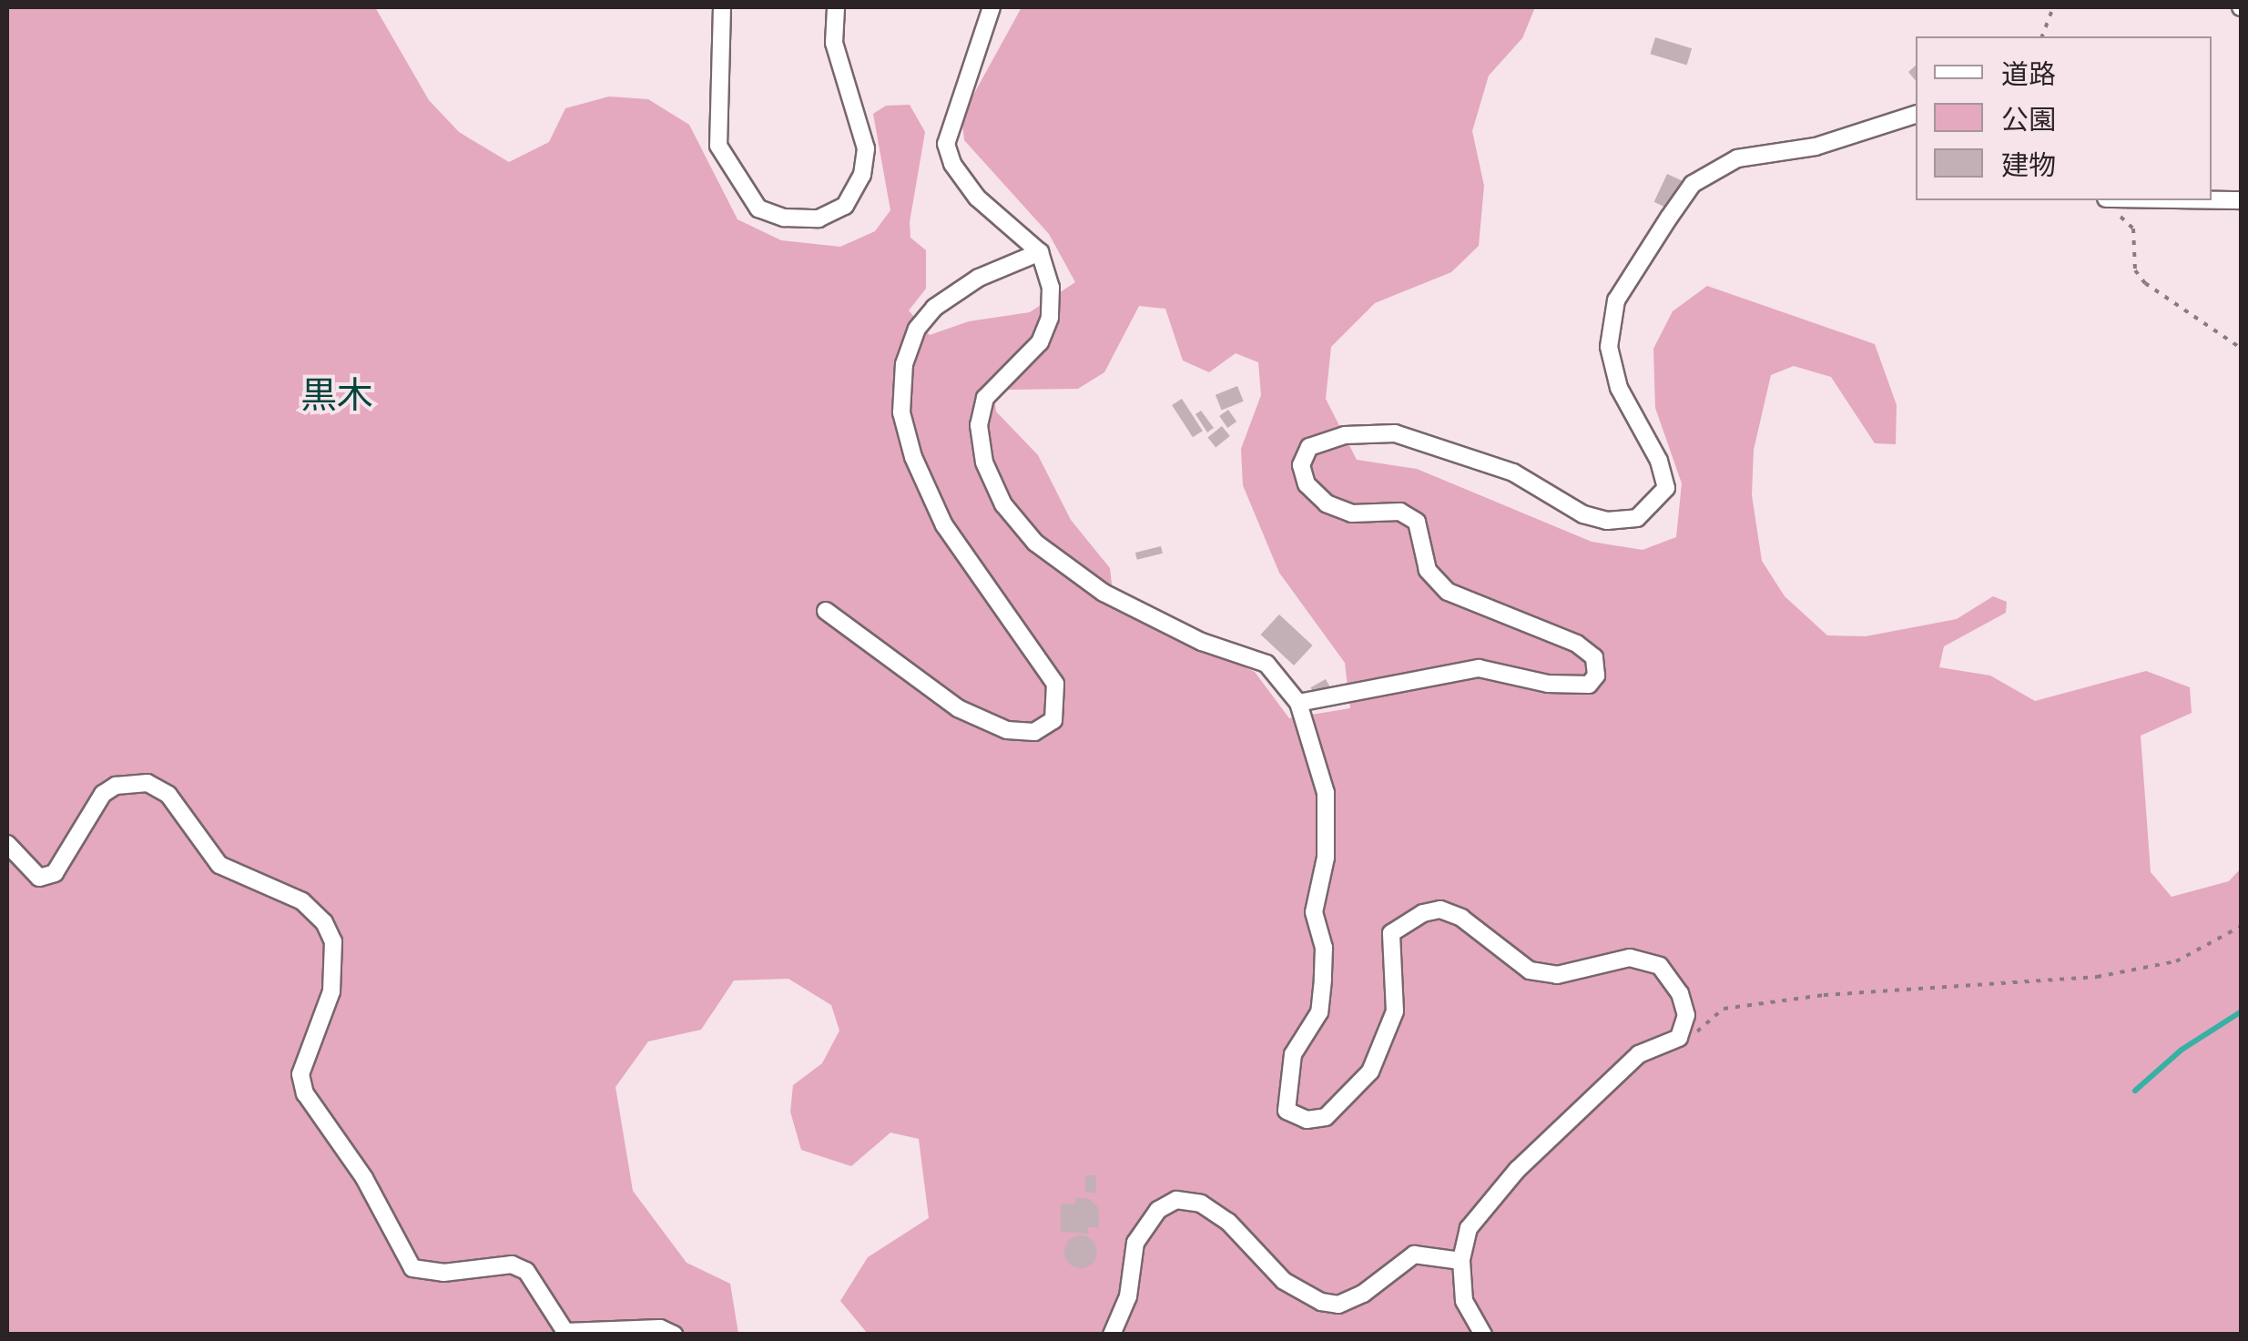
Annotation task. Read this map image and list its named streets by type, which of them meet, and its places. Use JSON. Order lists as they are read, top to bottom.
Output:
{
  "districts": ["黒木"],
  "legend": ["道路", "公園", "建物"]
}
